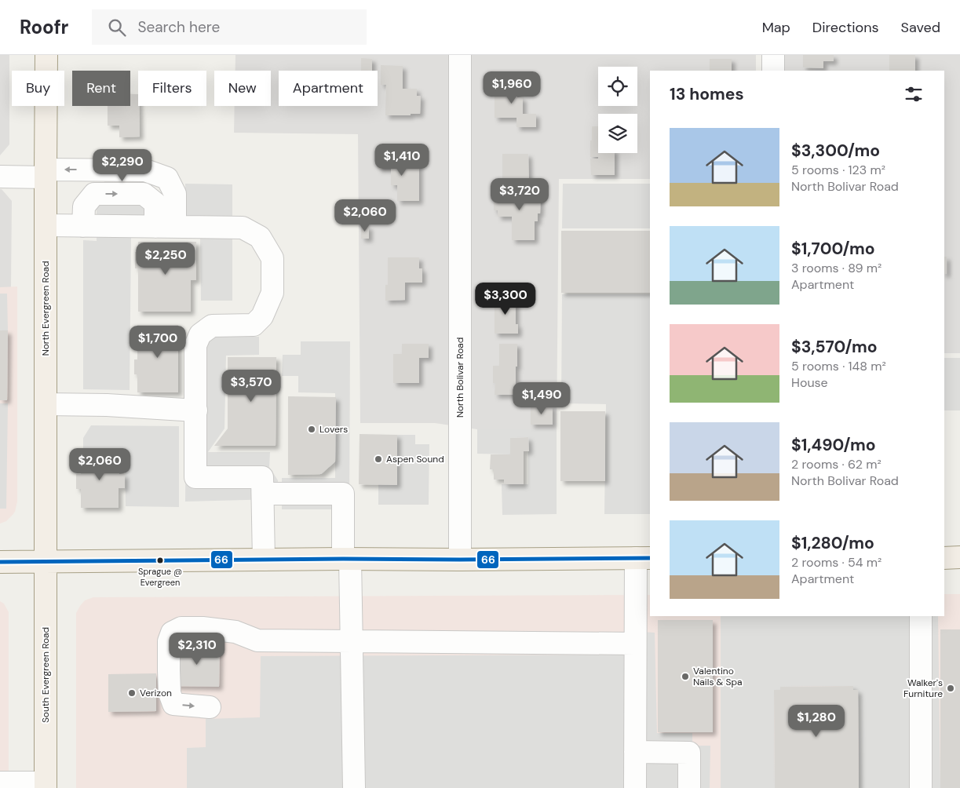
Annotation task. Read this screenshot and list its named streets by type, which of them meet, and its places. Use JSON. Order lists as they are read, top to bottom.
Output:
{
  "streets": {
    "main road": ["North Evergreen Road", "South Evergreen Road"],
    "street": ["North Bolivar Road"]
  },
  "crossings": [
    ["North Evergreen Road", "South Evergreen Road"]
  ],
  "places": [
    "Lovers",
    "Aspen Sound",
    "Sprague @ Evergreen",
    "Valentino Nails & Spa",
    "Walker's Furniture",
    "Verizon"
  ],
  "lines": ["transit line 66"],
  "page": {
    "header": "Roofr",
    "search": "Search here",
    "nav": ["Map", "Directions", "Saved"],
    "chip": [
      "Buy",
      "Rent",
      "Filters",
      "New",
      "Apartment"
    ],
    "heading": "13 homes",
    "price": [
      "$1,960",
      "$1,410",
      "$2,290",
      "$3,720",
      "$2,060",
      "$2,250",
      "$3,300",
      "$1,700",
      "$3,570",
      "$1,490",
      "$2,060",
      "$2,310",
      "$1,280"
    ],
    "list": [
      {
        "name": "$3,300/mo",
        "note": "5 rooms · 123 m² · North Bolivar Road"
      },
      {
        "name": "$1,700/mo",
        "note": "3 rooms · 89 m² · Apartment"
      },
      {
        "name": "$3,570/mo",
        "note": "5 rooms · 148 m² · House"
      },
      {
        "name": "$1,490/mo",
        "note": "2 rooms · 62 m² · North Bolivar Road"
      },
      {
        "name": "$1,280/mo",
        "note": "2 rooms · 54 m² · Apartment"
      }
    ]
  }
}
